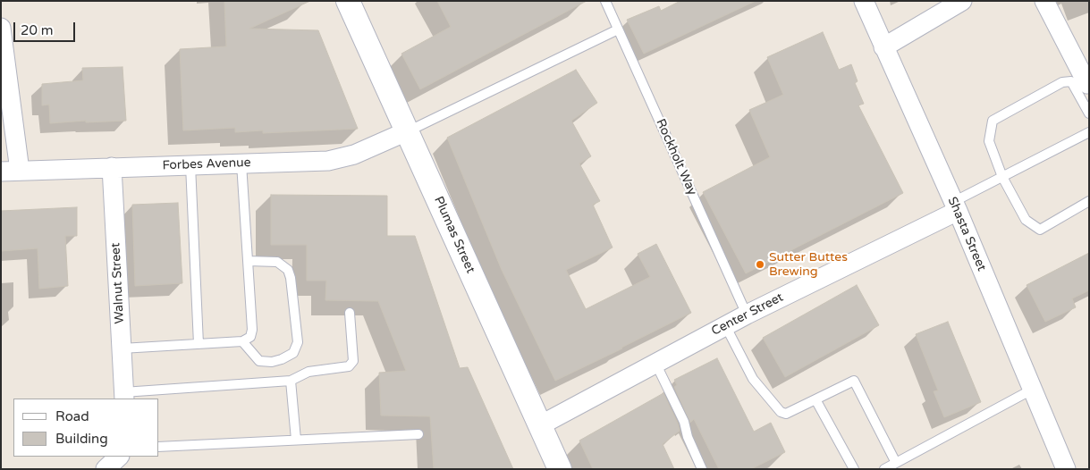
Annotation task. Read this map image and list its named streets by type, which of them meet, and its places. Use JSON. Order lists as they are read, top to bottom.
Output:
{
  "streets": {
    "street": [
      "Forbes Avenue",
      "Shasta Street",
      "Plumas Street",
      "Walnut Street",
      "Center Street"
    ],
    "lane": ["Rockholt Way"]
  },
  "crossings": [
    ["Rockholt Way", "Center Street"],
    ["Forbes Avenue", "Plumas Street"],
    ["Forbes Avenue", "Walnut Street"],
    ["Shasta Street", "Center Street"],
    ["Plumas Street", "Center Street"]
  ],
  "places": ["Sutter Buttes Brewing"],
  "legend": ["Road", "Building"],
  "scale_bar": "20 m"
}
